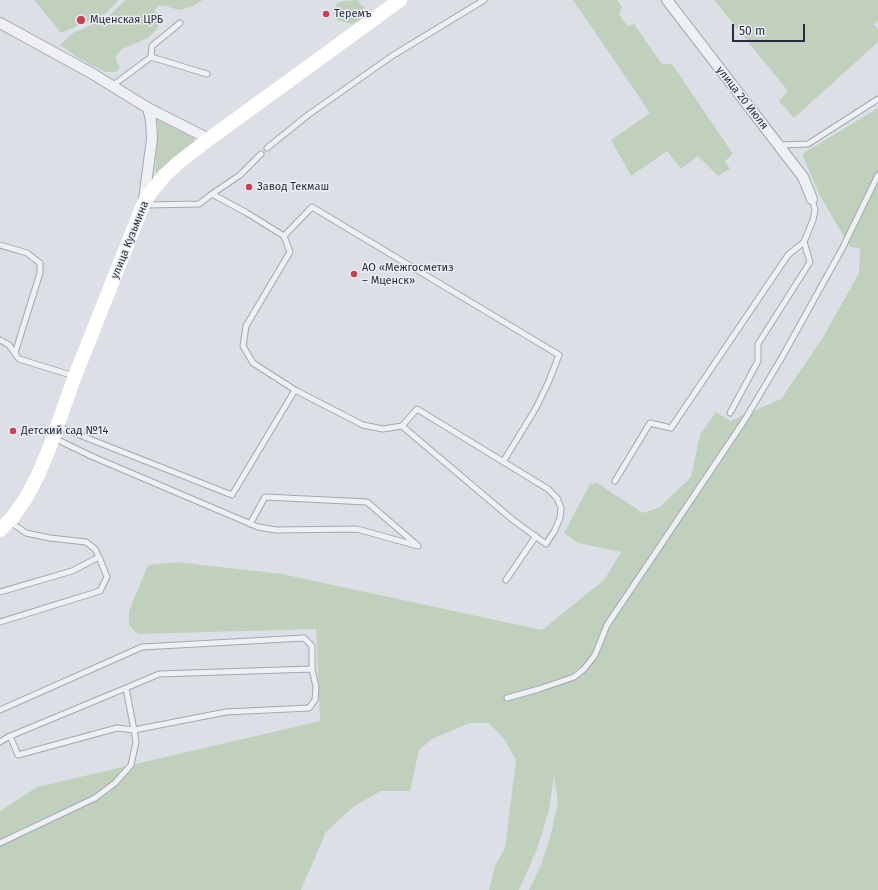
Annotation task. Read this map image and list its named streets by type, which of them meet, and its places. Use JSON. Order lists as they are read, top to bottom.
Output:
{
  "streets": {
    "main road": ["улица Кузьмина"],
    "street": ["улица 20 Июля"]
  },
  "places": [
    "Теремъ",
    "Мценская ЦРБ",
    "Завод Текмаш",
    "АО «Межгосметиз – Мценск»",
    "Детский сад №14"
  ],
  "scale_bar": "50 m"
}
